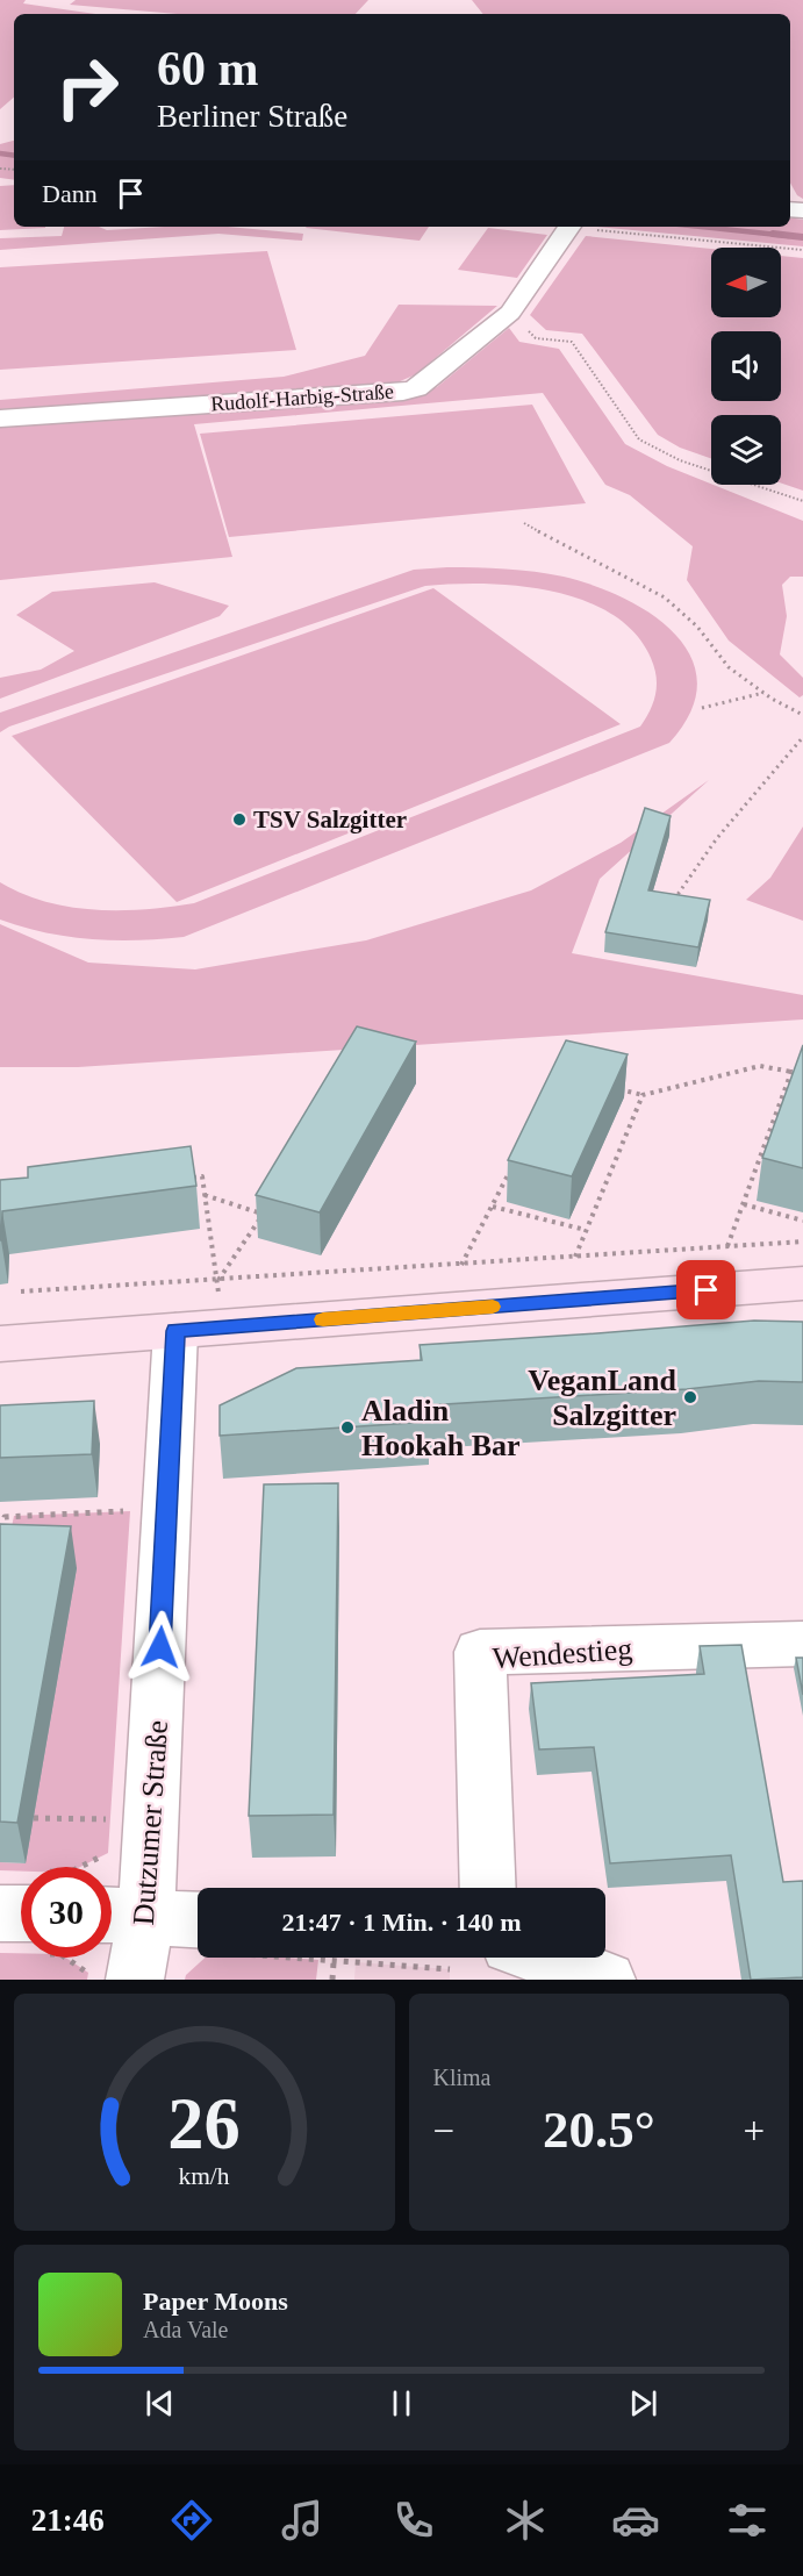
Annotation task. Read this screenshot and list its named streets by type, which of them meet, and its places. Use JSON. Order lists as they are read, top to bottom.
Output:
{
  "streets": {
    "street": ["Rudolf-Harbig-Straße", "Wendestieg", "Dutzumer Straße"]
  },
  "places": ["TSV Salzgitter", "VeganLand Salzgitter", "Aladin Hookah Bar"],
  "north": "left",
  "page": {
    "turn": ["60 m", "Berliner Straße"],
    "then": "Dann",
    "limit": "30",
    "trip": "21:47 · 1 Min. · 140 m",
    "tile": "Klima",
    "heat": ["−", "20.5°", "+"],
    "song": ["Paper Moons", "Ada Vale"],
    "tabs": "21:46",
    "gauge": ["26", "km/h"]
  }
}
